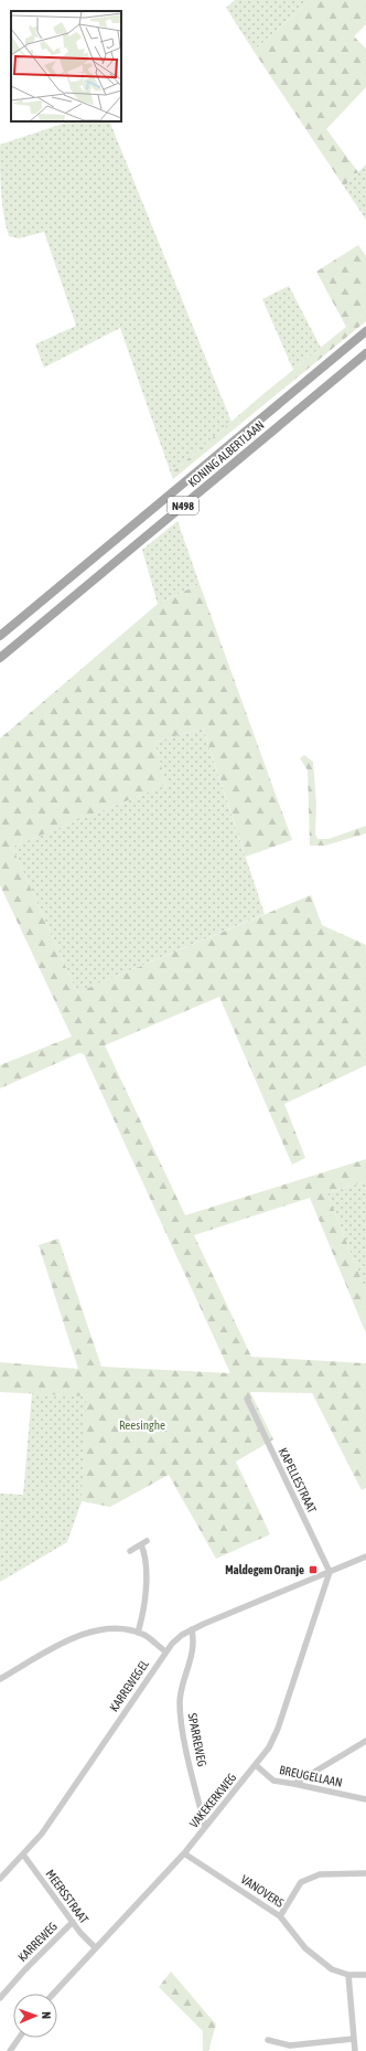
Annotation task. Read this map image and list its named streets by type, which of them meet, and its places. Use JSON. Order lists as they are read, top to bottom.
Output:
{
  "streets": {
    "main road": ["KONING ALBERTLAAN", "N498"],
    "street": [
      "KAPELLESTRAAT",
      "KARREWEGEL",
      "SPARREWEG",
      "BREUGELLAAN",
      "VAKEKERKWEG",
      "VANOVERS",
      "MEERSSTRAAT",
      "KARREWEG"
    ]
  },
  "crossings": [
    ["KAPELLESTRAAT", "KARREWEGEL"],
    ["KAPELLESTRAAT", "VAKEKERKWEG"],
    ["KARREWEGEL", "SPARREWEG"],
    ["KARREWEGEL", "VAKEKERKWEG"],
    ["KARREWEGEL", "MEERSSTRAAT"],
    ["SPARREWEG", "VAKEKERKWEG"],
    ["BREUGELLAAN", "VAKEKERKWEG"],
    ["VAKEKERKWEG", "VANOVERS"],
    ["VAKEKERKWEG", "MEERSSTRAAT"],
    ["MEERSSTRAAT", "KARREWEG"]
  ],
  "parks": ["Reesinghe"],
  "places": {
    "transit": ["Maldegem Oranje"]
  },
  "north": "right"
}
